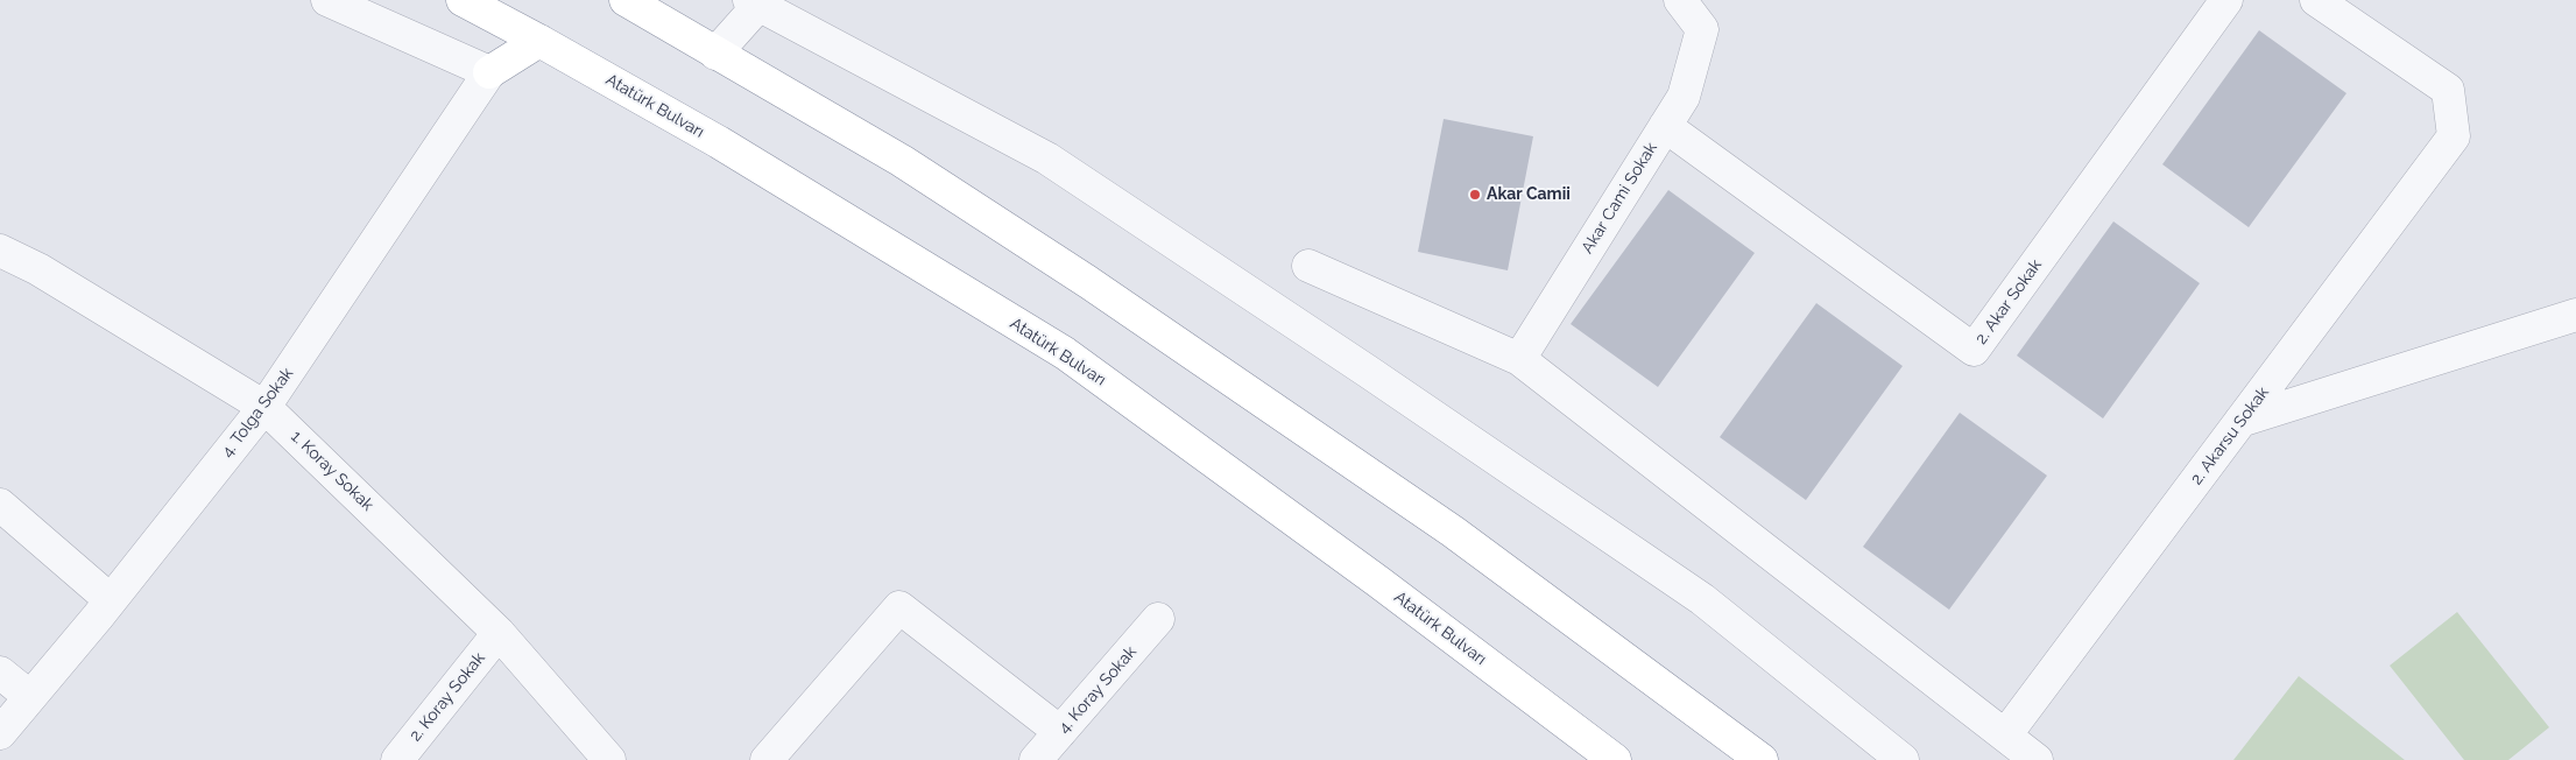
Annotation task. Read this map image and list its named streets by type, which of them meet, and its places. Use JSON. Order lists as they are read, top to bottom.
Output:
{
  "streets": {
    "highway": ["Atatürk Bulvarı"],
    "street": [
      "Akar Cami Sokak",
      "2. Akar Sokak",
      "4. Tolga Sokak",
      "2. Akarsu Sokak",
      "1. Koray Sokak",
      "4. Koray Sokak",
      "2. Koray Sokak"
    ]
  },
  "crossings": [
    ["Akar Cami Sokak", "2. Akar Sokak"],
    ["4. Tolga Sokak", "1. Koray Sokak"],
    ["1. Koray Sokak", "2. Koray Sokak"]
  ],
  "places": ["Akar Camii"]
}
